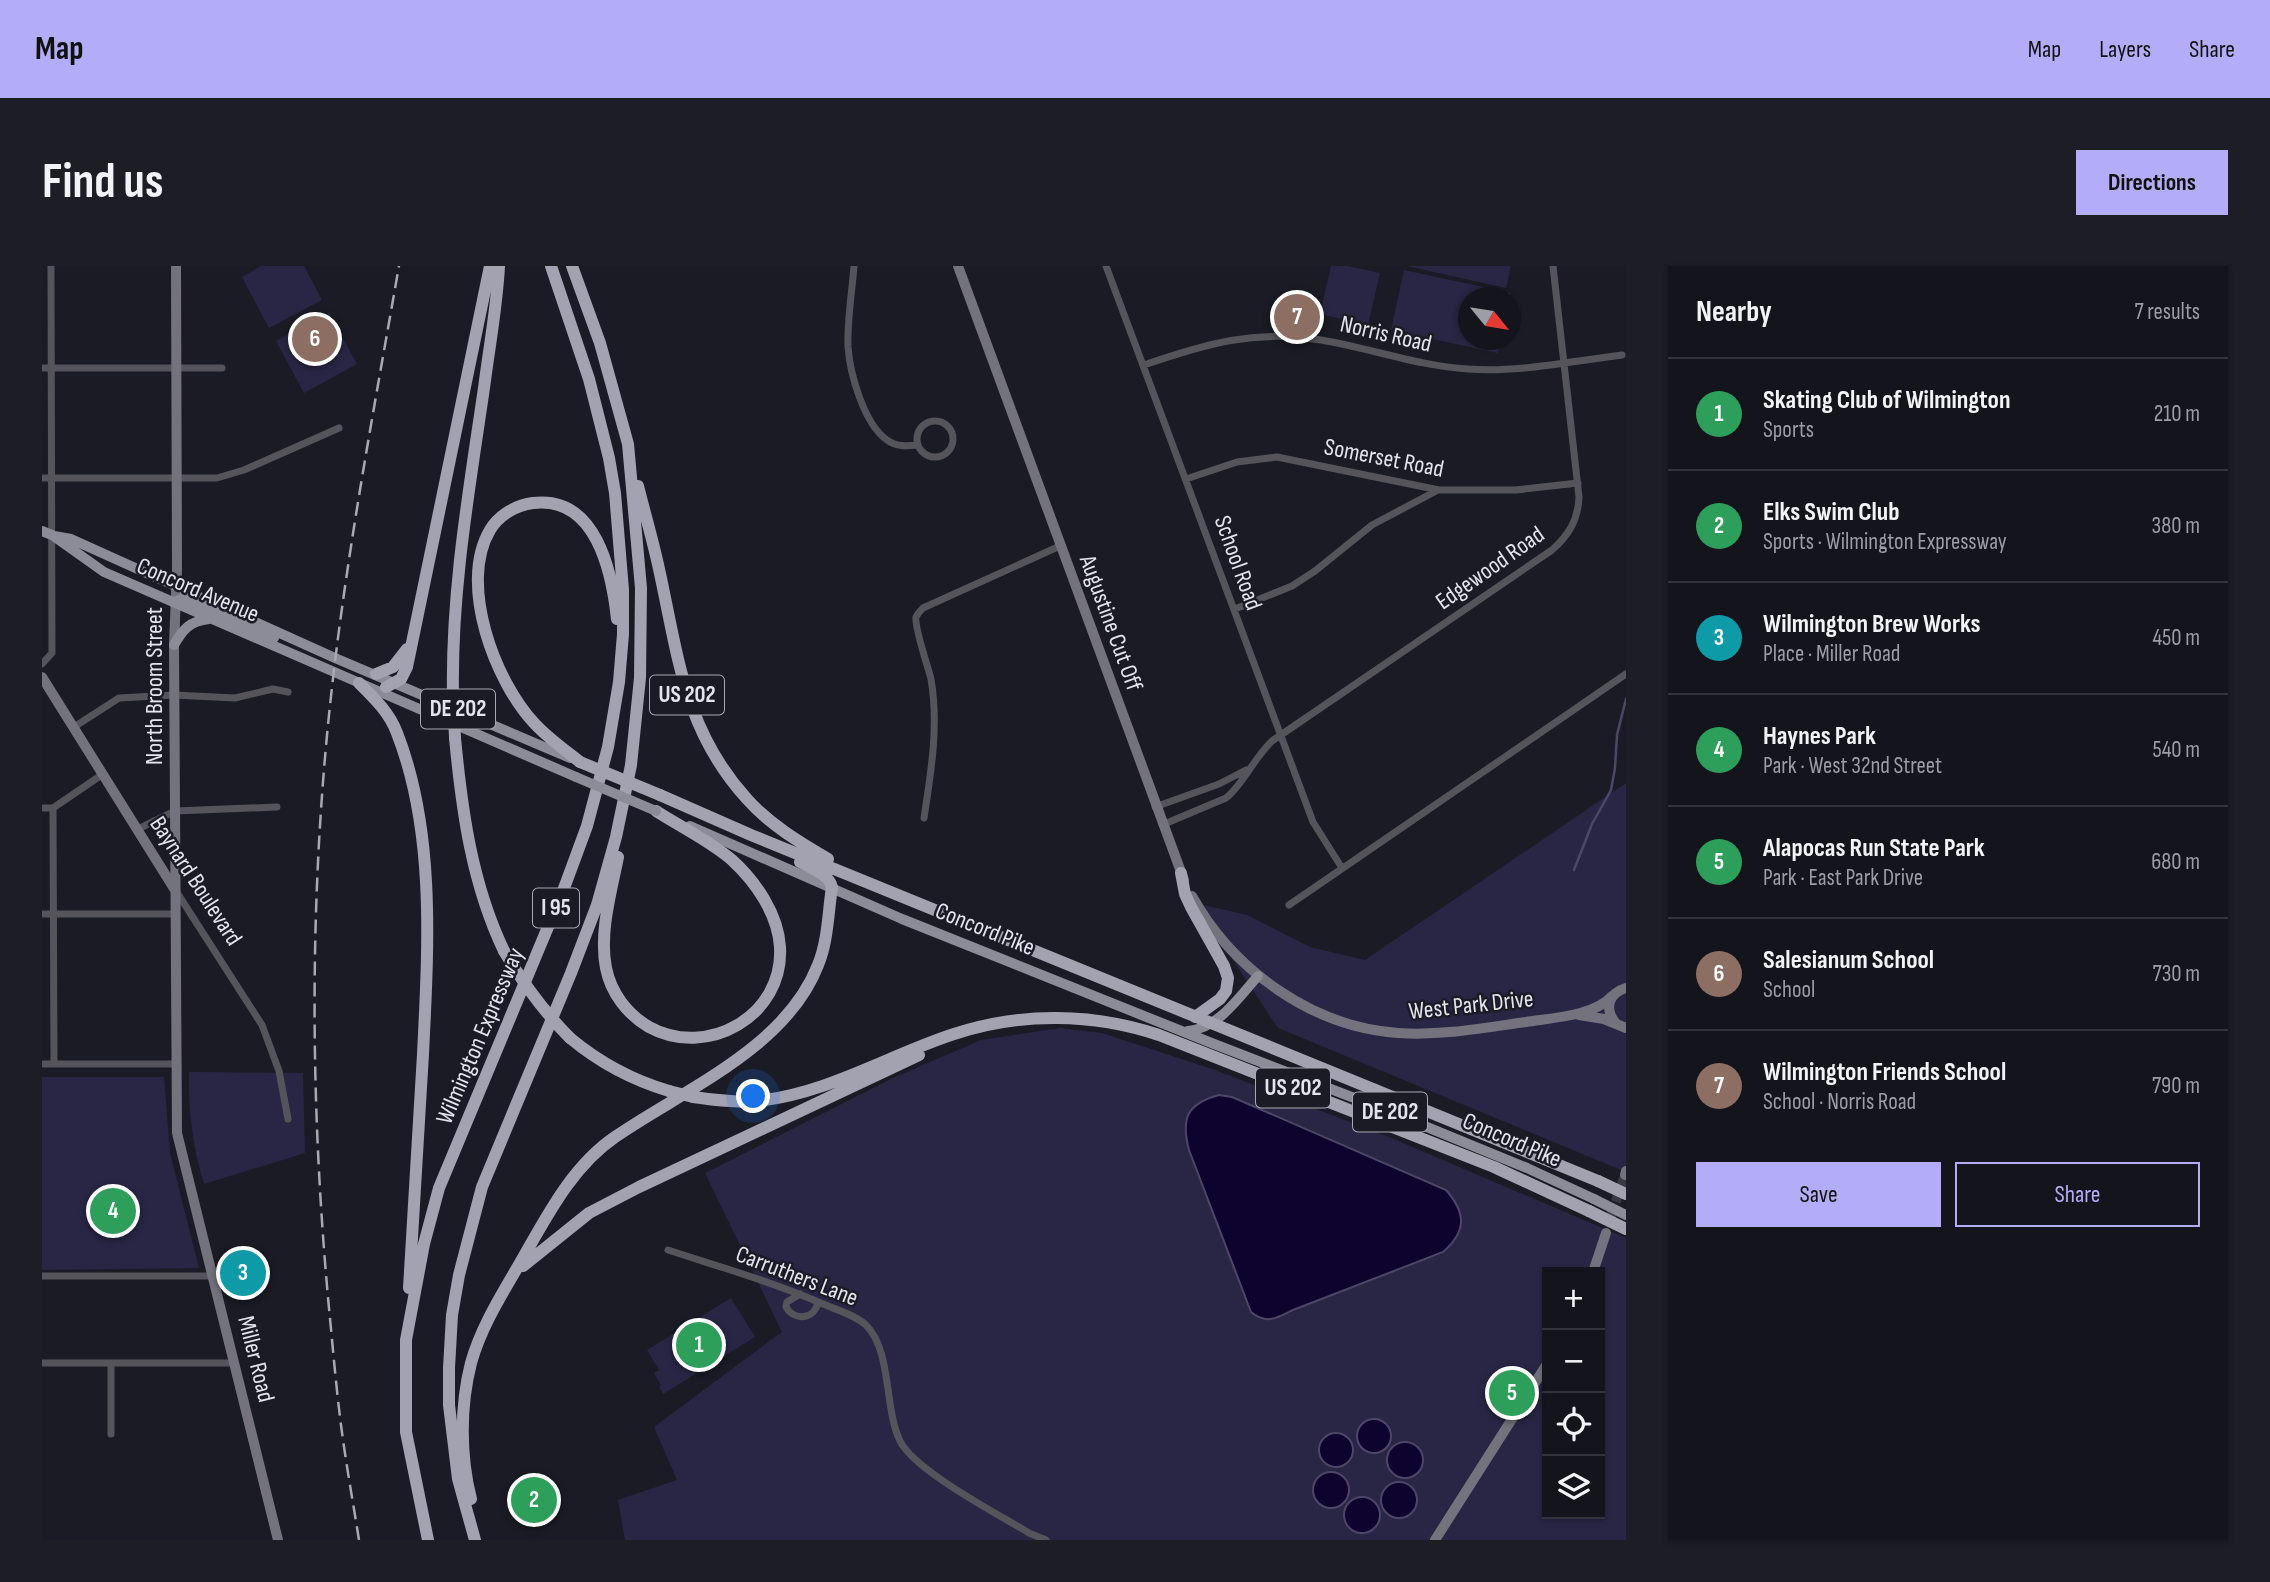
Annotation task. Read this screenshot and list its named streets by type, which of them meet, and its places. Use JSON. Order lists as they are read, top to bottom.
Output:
{
  "streets": {
    "highway": [
      "US 202",
      "DE 202",
      "I 95",
      "Concord Pike",
      "Wilmington Expressway"
    ],
    "main road": ["Concord Avenue"],
    "street": [
      "Norris Road",
      "Somerset Road",
      "School Road",
      "Edgewood Road",
      "Augustine Cut Off",
      "North Broom Street",
      "Baynard Boulevard",
      "West Park Drive",
      "Carruthers Lane",
      "Miller Road"
    ]
  },
  "crossings": [
    ["Norris Road", "School Road"],
    ["Norris Road", "Edgewood Road"],
    ["Somerset Road", "School Road"],
    ["Somerset Road", "Edgewood Road"],
    ["School Road", "Edgewood Road"],
    ["Edgewood Road", "Augustine Cut Off"],
    ["Concord Avenue", "North Broom Street"],
    ["Concord Avenue", "Concord Pike"],
    ["Augustine Cut Off", "West Park Drive"],
    ["North Broom Street", "Baynard Boulevard"],
    ["North Broom Street", "Miller Road"],
    ["US 202", "I 95"],
    ["US 202", "Concord Pike"]
  ],
  "north": "bottom right",
  "page": {
    "header": "Map",
    "nav": ["Map", "Layers", "Share"],
    "buttons": [
      "Directions",
      ["Save", "Share"]
    ],
    "title": "Find us",
    "heading": ["Nearby", "7 results"],
    "pins": [
      "7",
      "6",
      "4",
      "3",
      "1",
      "5",
      "2"
    ],
    "list": [
      {
        "mark": "1",
        "name": "Skating Club of Wilmington",
        "note": "Sports",
        "value": "210 m"
      },
      {
        "mark": "2",
        "name": "Elks Swim Club",
        "note": "Sports · Wilmington Expressway",
        "value": "380 m"
      },
      {
        "mark": "3",
        "name": "Wilmington Brew Works",
        "note": "Place · Miller Road",
        "value": "450 m"
      },
      {
        "mark": "4",
        "name": "Haynes Park",
        "note": "Park · West 32nd Street",
        "value": "540 m"
      },
      {
        "mark": "5",
        "name": "Alapocas Run State Park",
        "note": "Park · East Park Drive",
        "value": "680 m"
      },
      {
        "mark": "6",
        "name": "Salesianum School",
        "note": "School",
        "value": "730 m"
      },
      {
        "mark": "7",
        "name": "Wilmington Friends School",
        "note": "School · Norris Road",
        "value": "790 m"
      }
    ],
    "map_buttons": ["+", "−"]
  }
}
